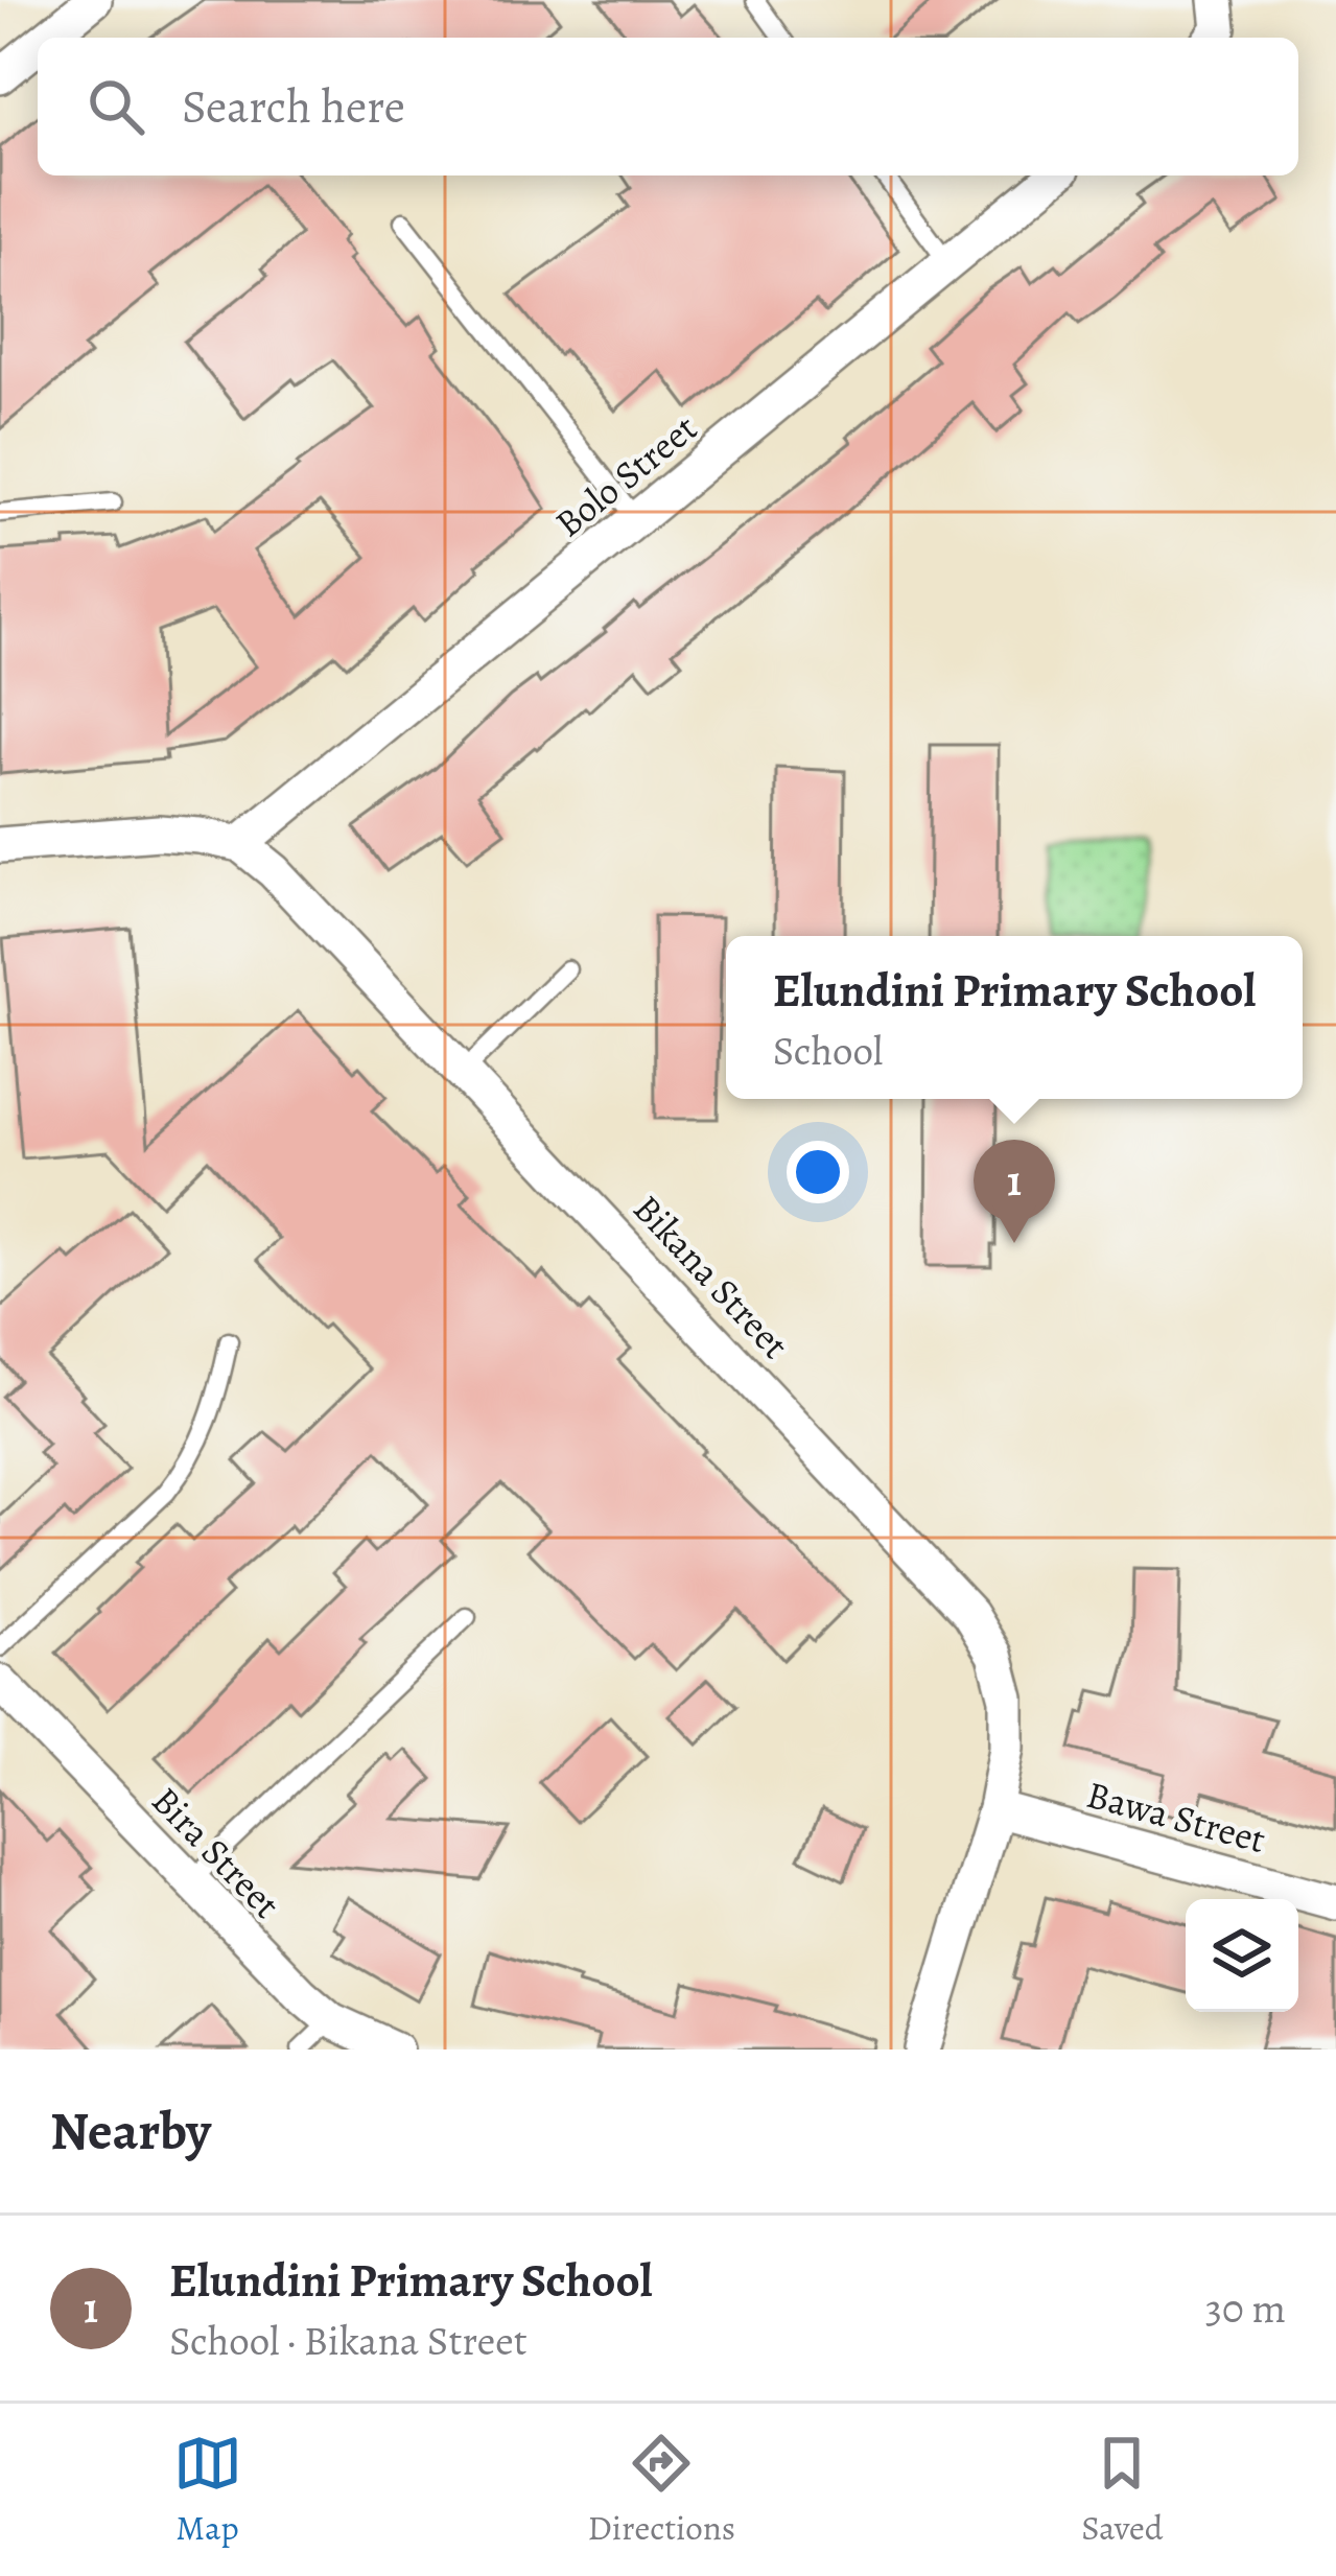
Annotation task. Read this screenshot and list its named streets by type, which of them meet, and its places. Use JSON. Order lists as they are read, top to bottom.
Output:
{
  "streets": {
    "street": [
      "Bolo Street",
      "Bikana Street",
      "Bawa Street",
      "Bira Street"
    ]
  },
  "crossings": [
    ["Bolo Street", "Bikana Street"],
    ["Bikana Street", "Bawa Street"]
  ],
  "page": {
    "search": "Search here",
    "popup": ["Elundini Primary School", "School"],
    "pins": "1",
    "heading": "Nearby",
    "list": [
      {
        "mark": "1",
        "name": "Elundini Primary School",
        "note": "School · Bikana Street",
        "value": "30 m"
      }
    ],
    "nav": ["Map", "Directions", "Saved"]
  }
}
